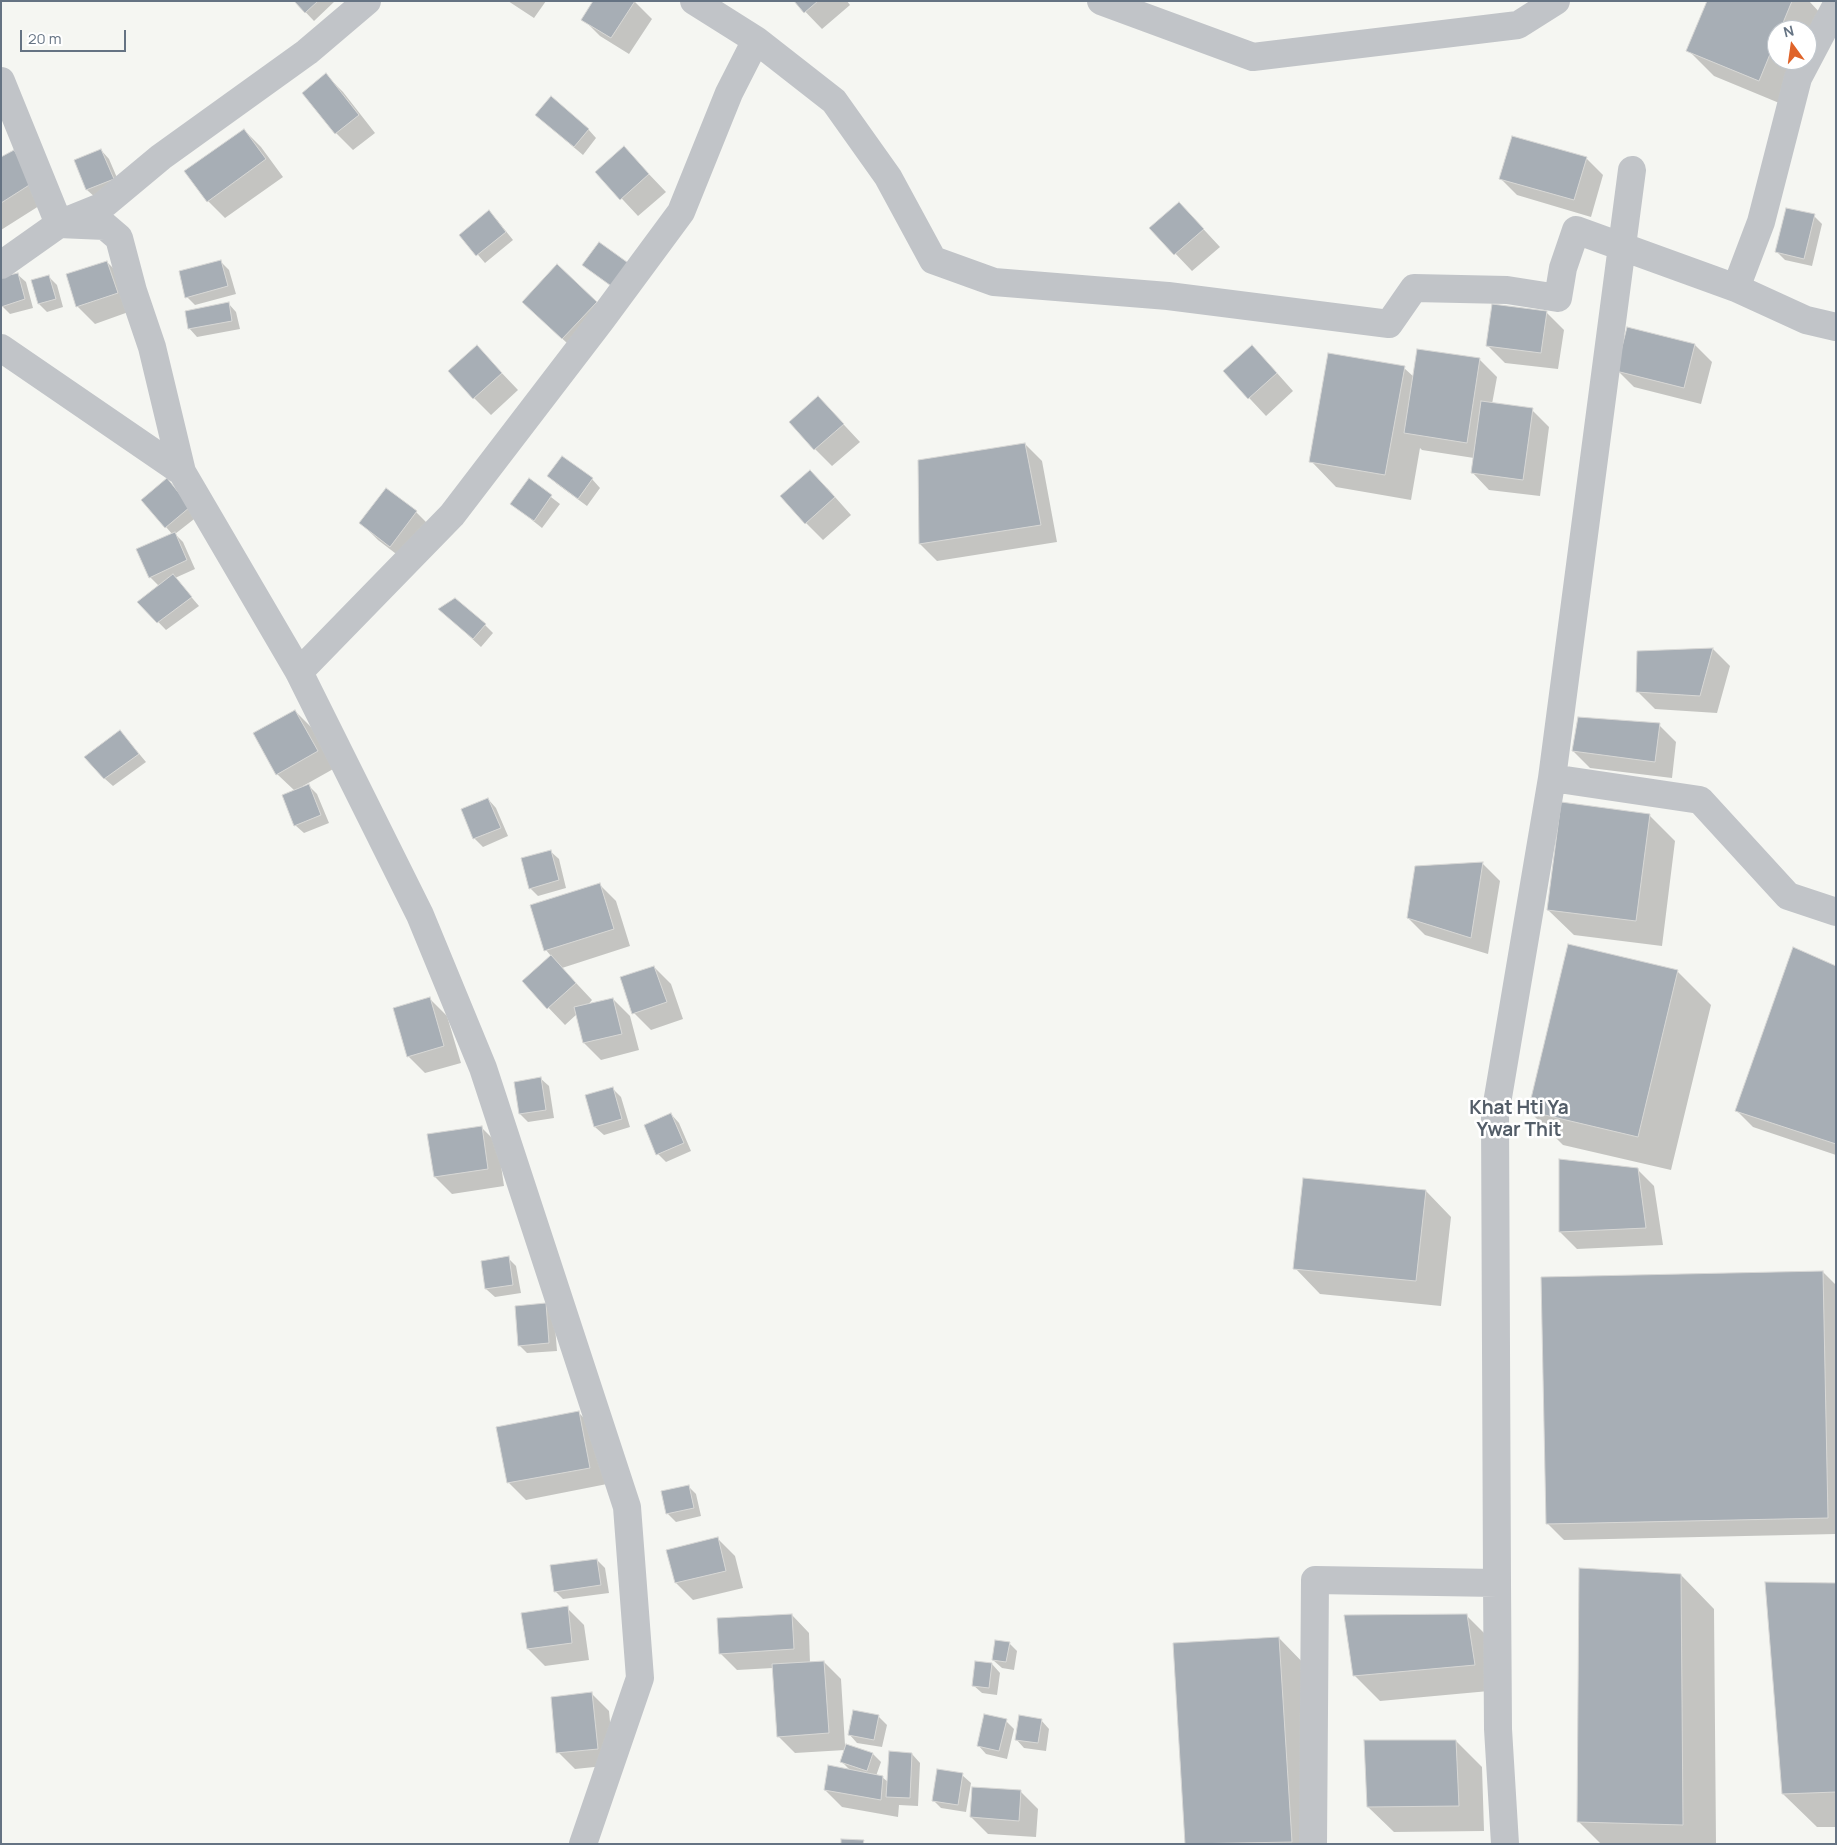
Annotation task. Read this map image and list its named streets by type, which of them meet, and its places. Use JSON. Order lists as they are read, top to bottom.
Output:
{
  "districts": ["Khat Hti Ya Ywar Thit"],
  "scale_bar": "20 m",
  "north": "top"
}
